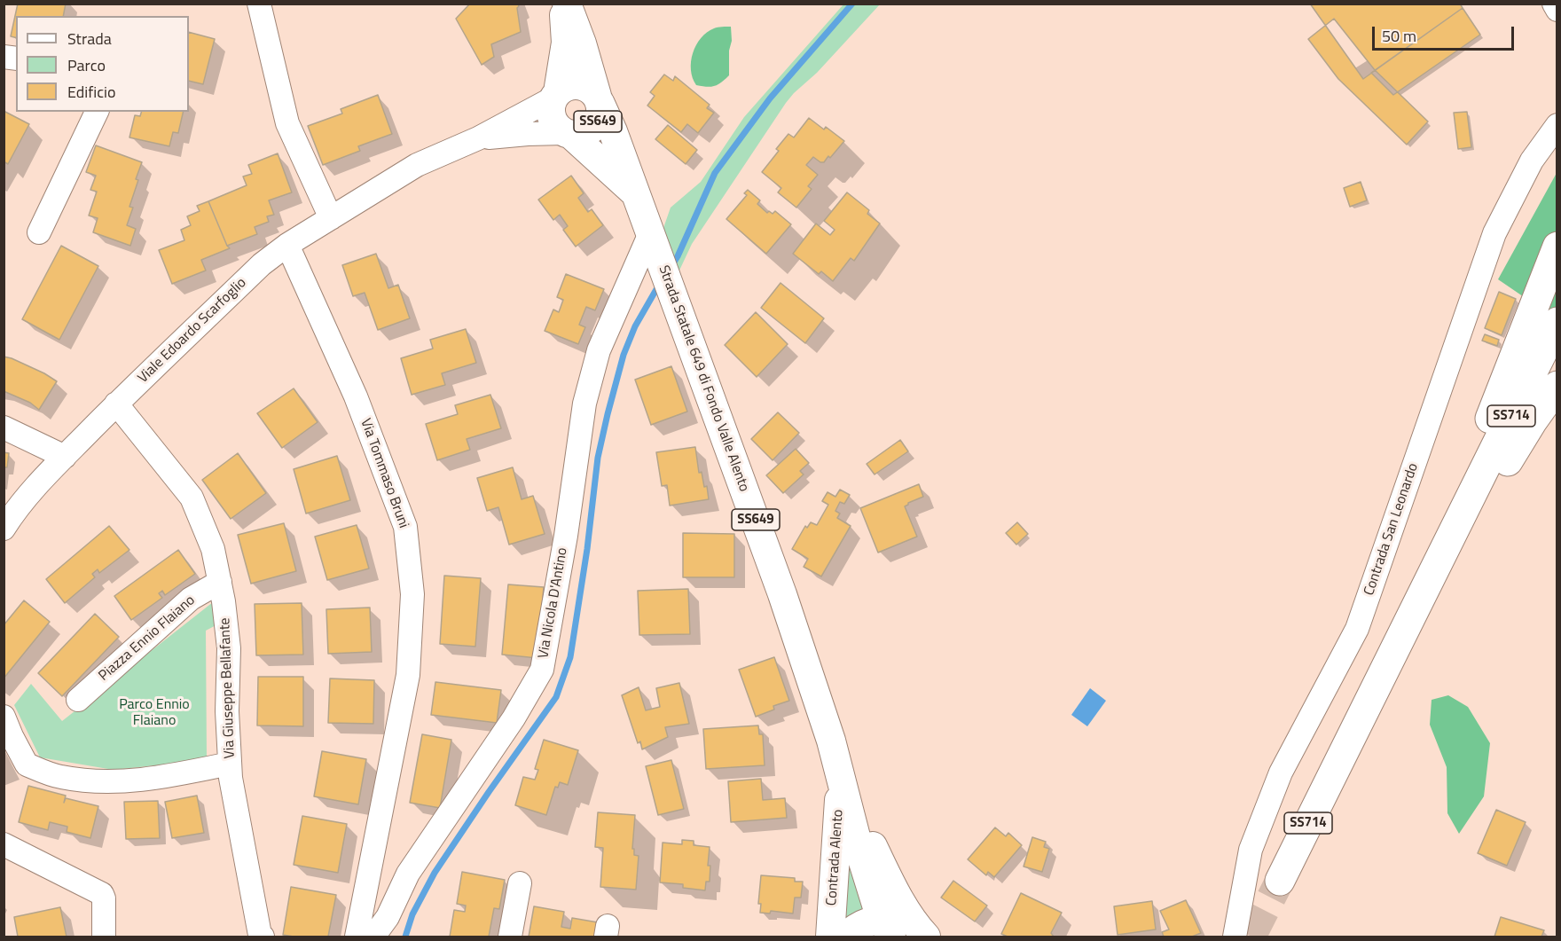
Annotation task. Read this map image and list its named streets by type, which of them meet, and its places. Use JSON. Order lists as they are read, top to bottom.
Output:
{
  "streets": {
    "highway": ["SS714"],
    "main road": ["SS649", "Strada Statale 649 di Fondo Valle Alento", "Contrada Alento"],
    "street": [
      "Viale Edoardo Scarfoglio",
      "Via Tommaso Bruni",
      "Contrada San Leonardo",
      "Via Nicola D'Antino",
      "Piazza Ennio Flaiano",
      "Via Giuseppe Bellafante"
    ]
  },
  "crossings": [
    ["SS649", "Viale Edoardo Scarfoglio"],
    ["SS649", "Strada Statale 649 di Fondo Valle Alento"],
    ["Viale Edoardo Scarfoglio", "Strada Statale 649 di Fondo Valle Alento"],
    ["Viale Edoardo Scarfoglio", "Via Tommaso Bruni"],
    ["Viale Edoardo Scarfoglio", "Via Giuseppe Bellafante"],
    ["Strada Statale 649 di Fondo Valle Alento", "Via Nicola D'Antino"],
    ["Strada Statale 649 di Fondo Valle Alento", "Contrada Alento"],
    ["Piazza Ennio Flaiano", "Via Giuseppe Bellafante"]
  ],
  "parks": ["Parco Ennio Flaiano"],
  "legend": ["Strada", "Parco", "Edificio"],
  "scale_bar": "50 m"
}
